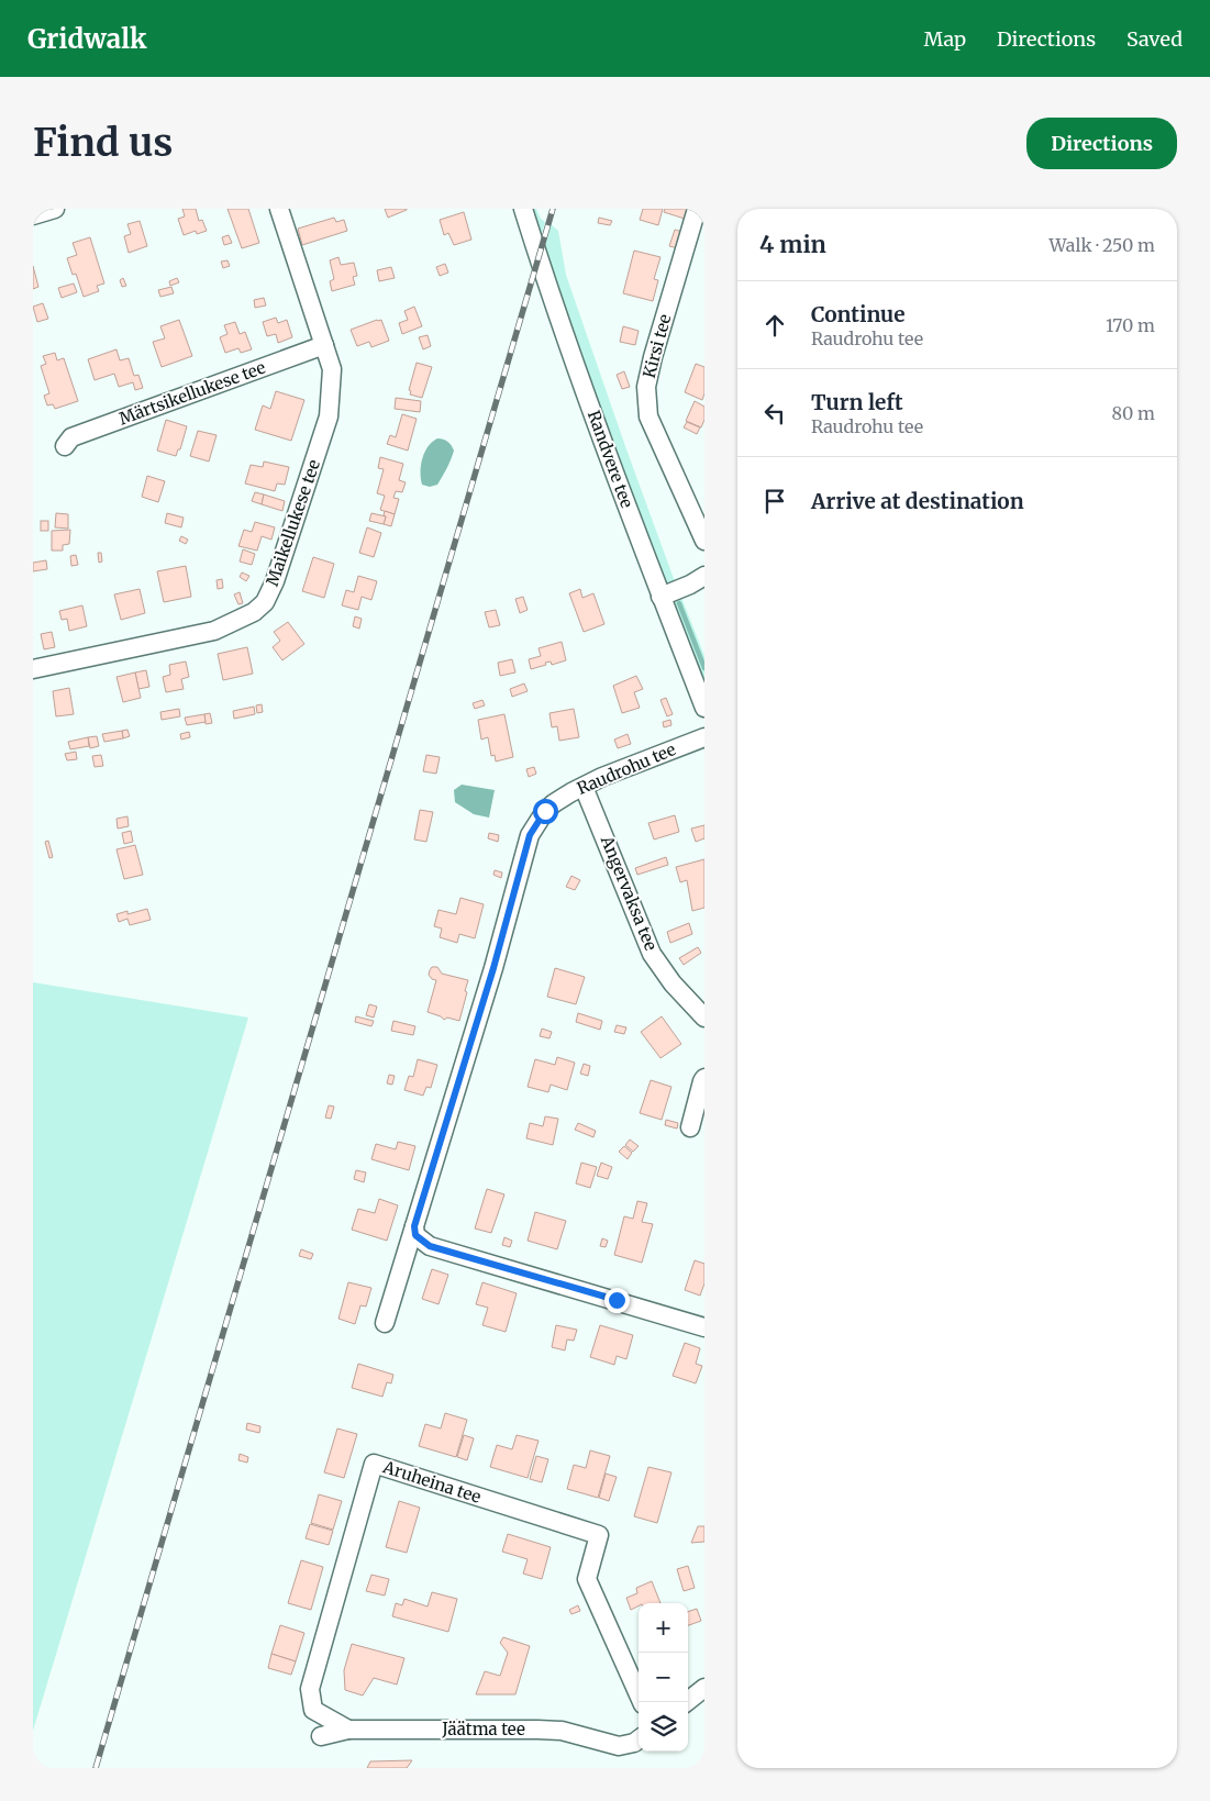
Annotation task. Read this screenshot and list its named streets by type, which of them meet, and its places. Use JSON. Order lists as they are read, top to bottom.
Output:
{
  "streets": {
    "street": [
      "Kirsi tee",
      "Märtsikellukese tee",
      "Randvere tee",
      "Maikellukese tee",
      "Raudrohu tee",
      "Angervaksa tee",
      "Aruheina tee",
      "Jäätma tee"
    ]
  },
  "crossings": [
    ["Märtsikellukese tee", "Maikellukese tee"],
    ["Raudrohu tee", "Angervaksa tee"],
    ["Aruheina tee", "Jäätma tee"]
  ],
  "page": {
    "header": "Gridwalk",
    "nav": ["Map", "Directions", "Saved"],
    "buttons": "Directions",
    "title": "Find us",
    "heading": ["4 min", "Walk · 250 m"],
    "list": [
      ["Continue", "Raudrohu tee", "170 m"],
      ["Turn left", "Raudrohu tee", "80 m"],
      "Arrive at destination"
    ],
    "map_buttons": ["+", "−"]
  }
}
